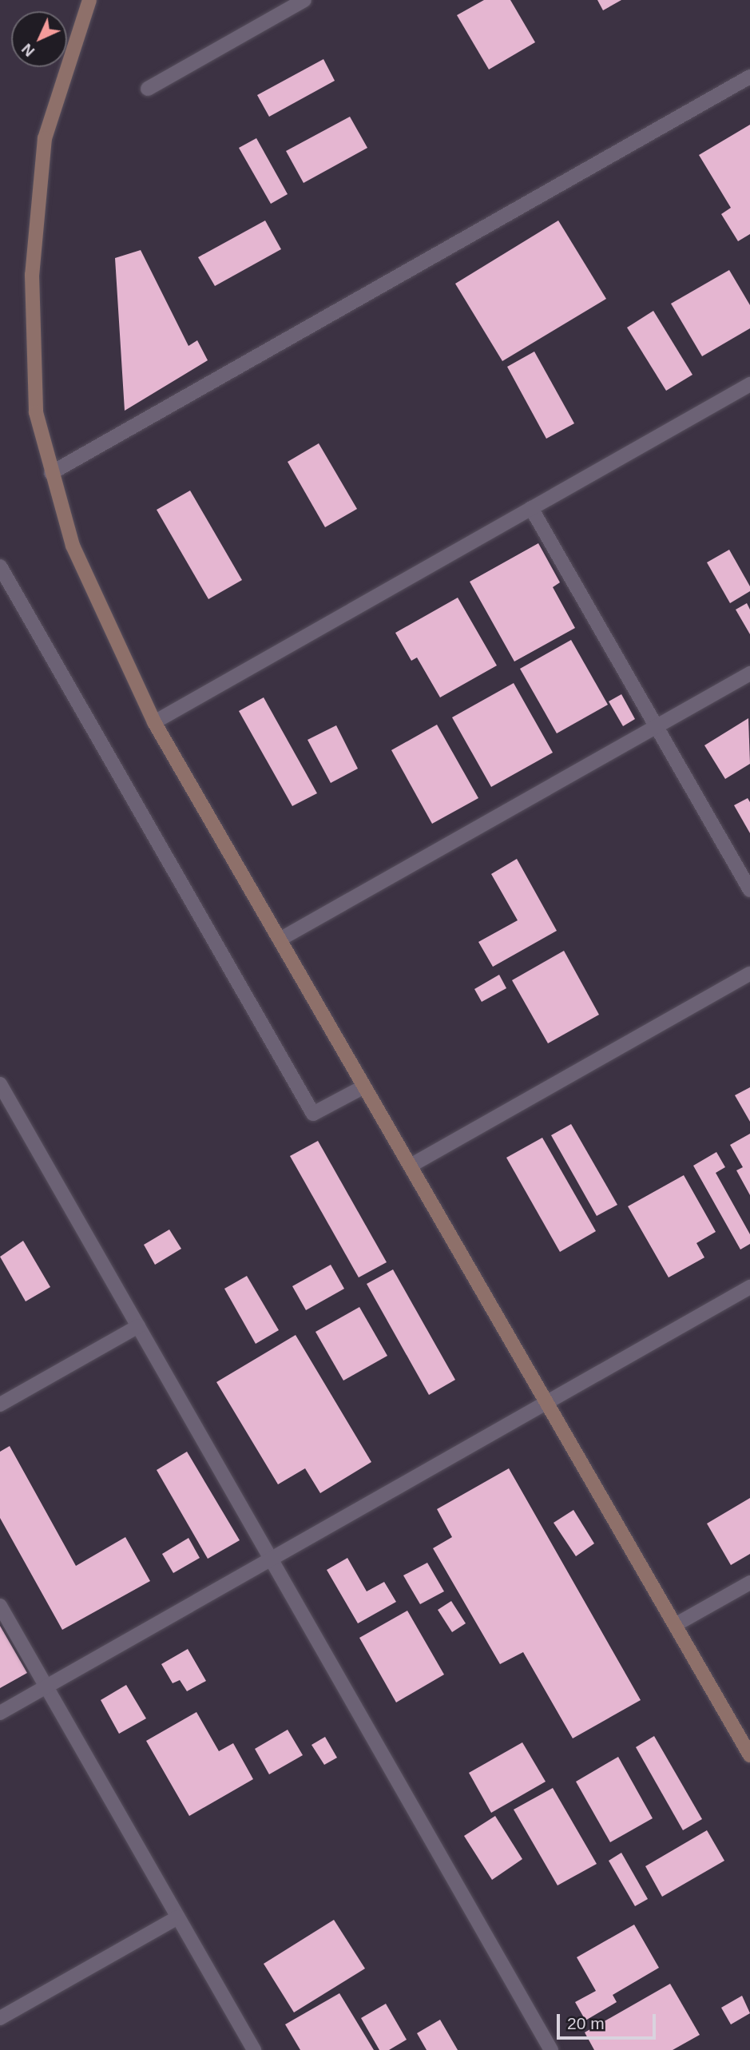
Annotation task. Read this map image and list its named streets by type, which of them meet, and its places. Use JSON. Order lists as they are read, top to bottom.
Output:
{
  "scale_bar": "20 m",
  "north": "bottom left"
}
